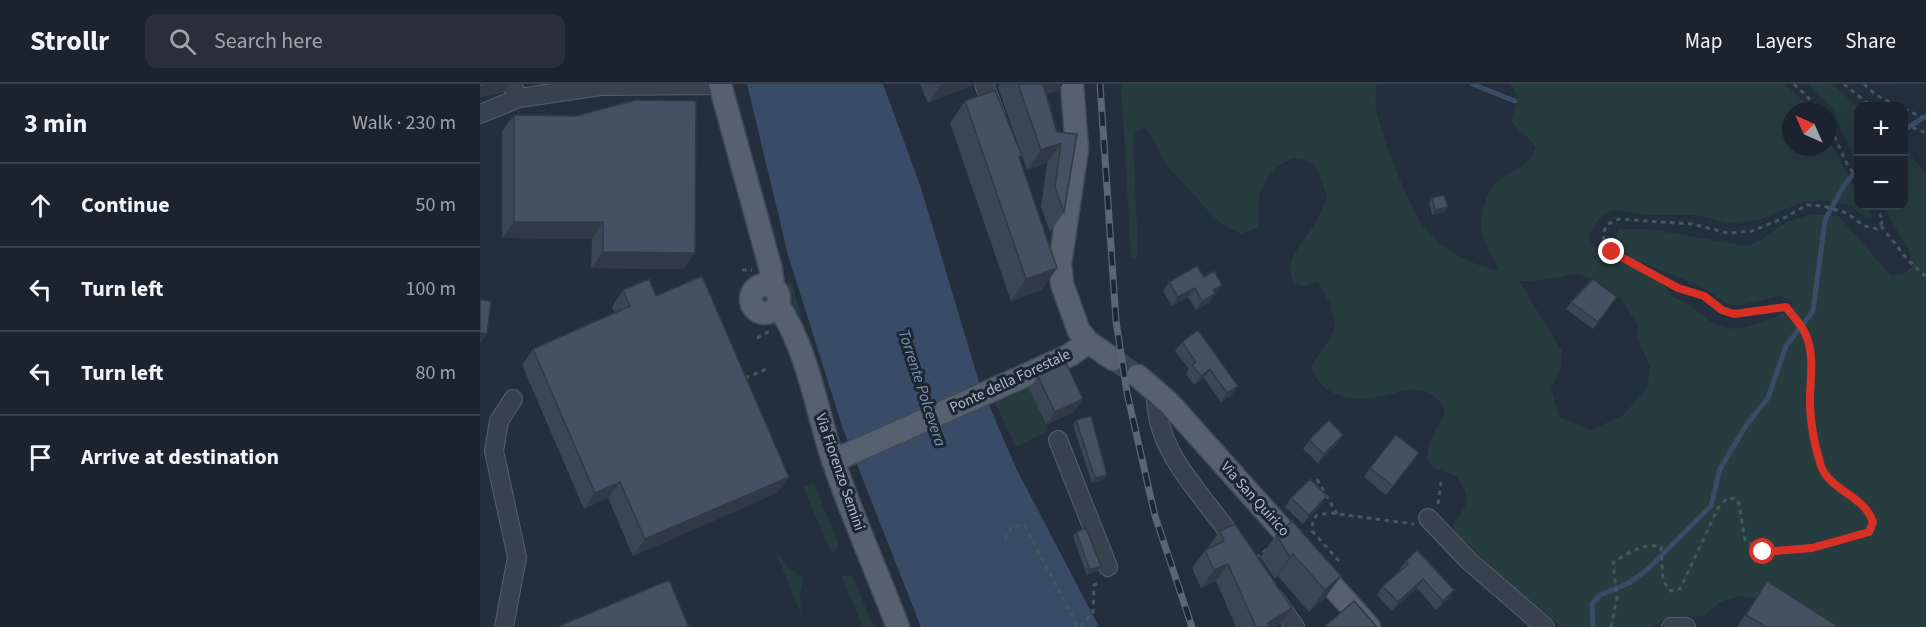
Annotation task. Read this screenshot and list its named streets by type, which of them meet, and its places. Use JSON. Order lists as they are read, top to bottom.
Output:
{
  "streets": {
    "main road": ["Ponte della Forestale", "Via Fiorenzo Semini", "Via San Quirico"]
  },
  "crossings": [
    ["Ponte della Forestale", "Via Fiorenzo Semini"]
  ],
  "water": ["Torrente Polcevera"],
  "north": "top left",
  "page": {
    "header": "Strollr",
    "search": "Search here",
    "nav": ["Map", "Layers", "Share"],
    "heading": ["3 min", "Walk · 230 m"],
    "map_buttons": ["+", "−"],
    "list": [
      ["Continue", "50 m"],
      ["Turn left", "100 m"],
      ["Turn left", "80 m"],
      "Arrive at destination"
    ]
  }
}
